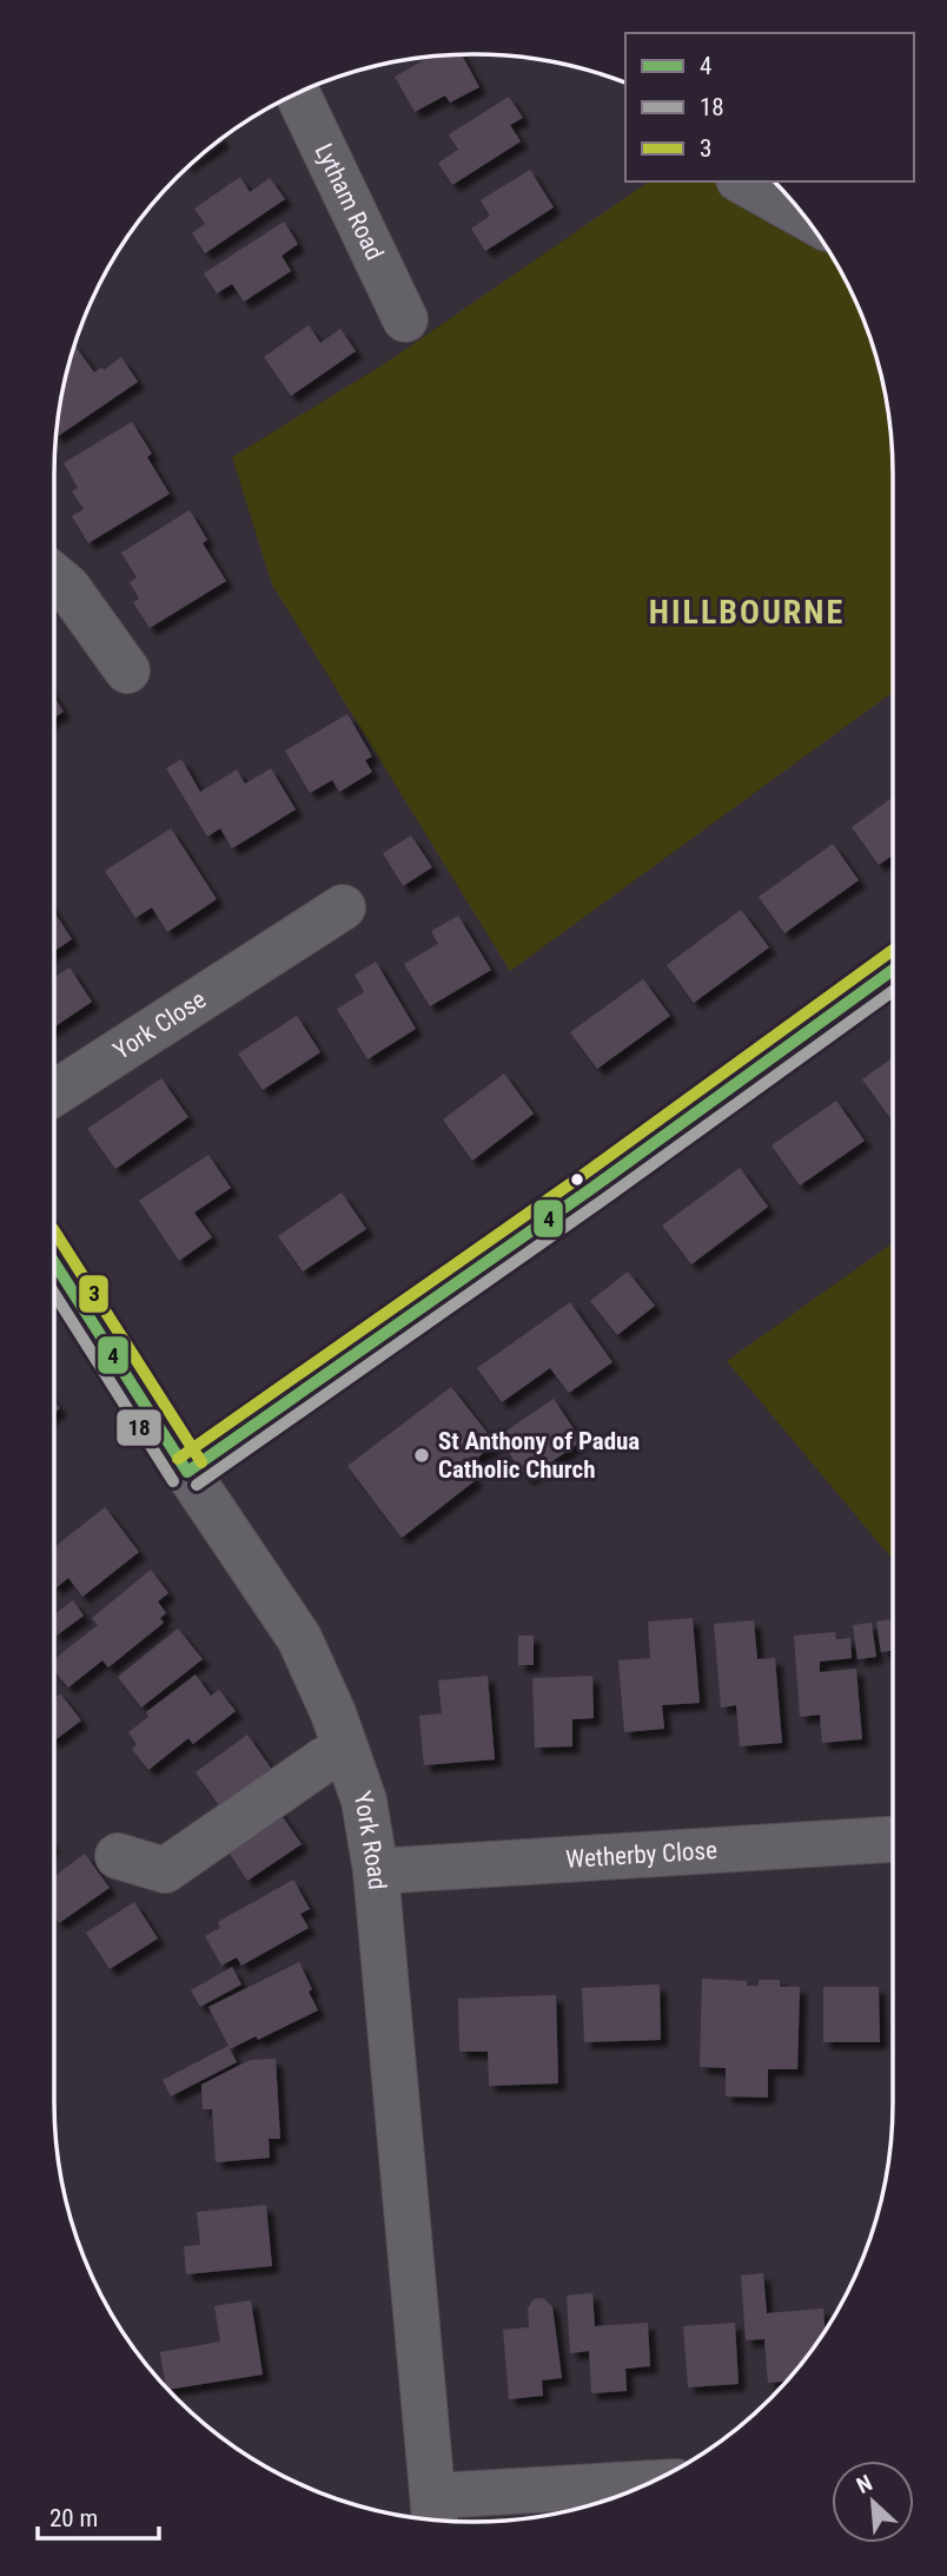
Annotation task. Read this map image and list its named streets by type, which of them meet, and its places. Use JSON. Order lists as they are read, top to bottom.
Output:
{
  "streets": {
    "street": [
      "Lytham Road",
      "York Close",
      "York Road",
      "Wetherby Close"
    ]
  },
  "crossings": [
    ["York Road", "Wetherby Close"]
  ],
  "districts": ["HILLBOURNE"],
  "places": ["St Anthony of Padua Catholic Church"],
  "lines": ["transit line 3", "transit line 4", "transit line 18"],
  "legend": ["4", "18", "3"],
  "scale_bar": "20 m",
  "north": "top left"
}
